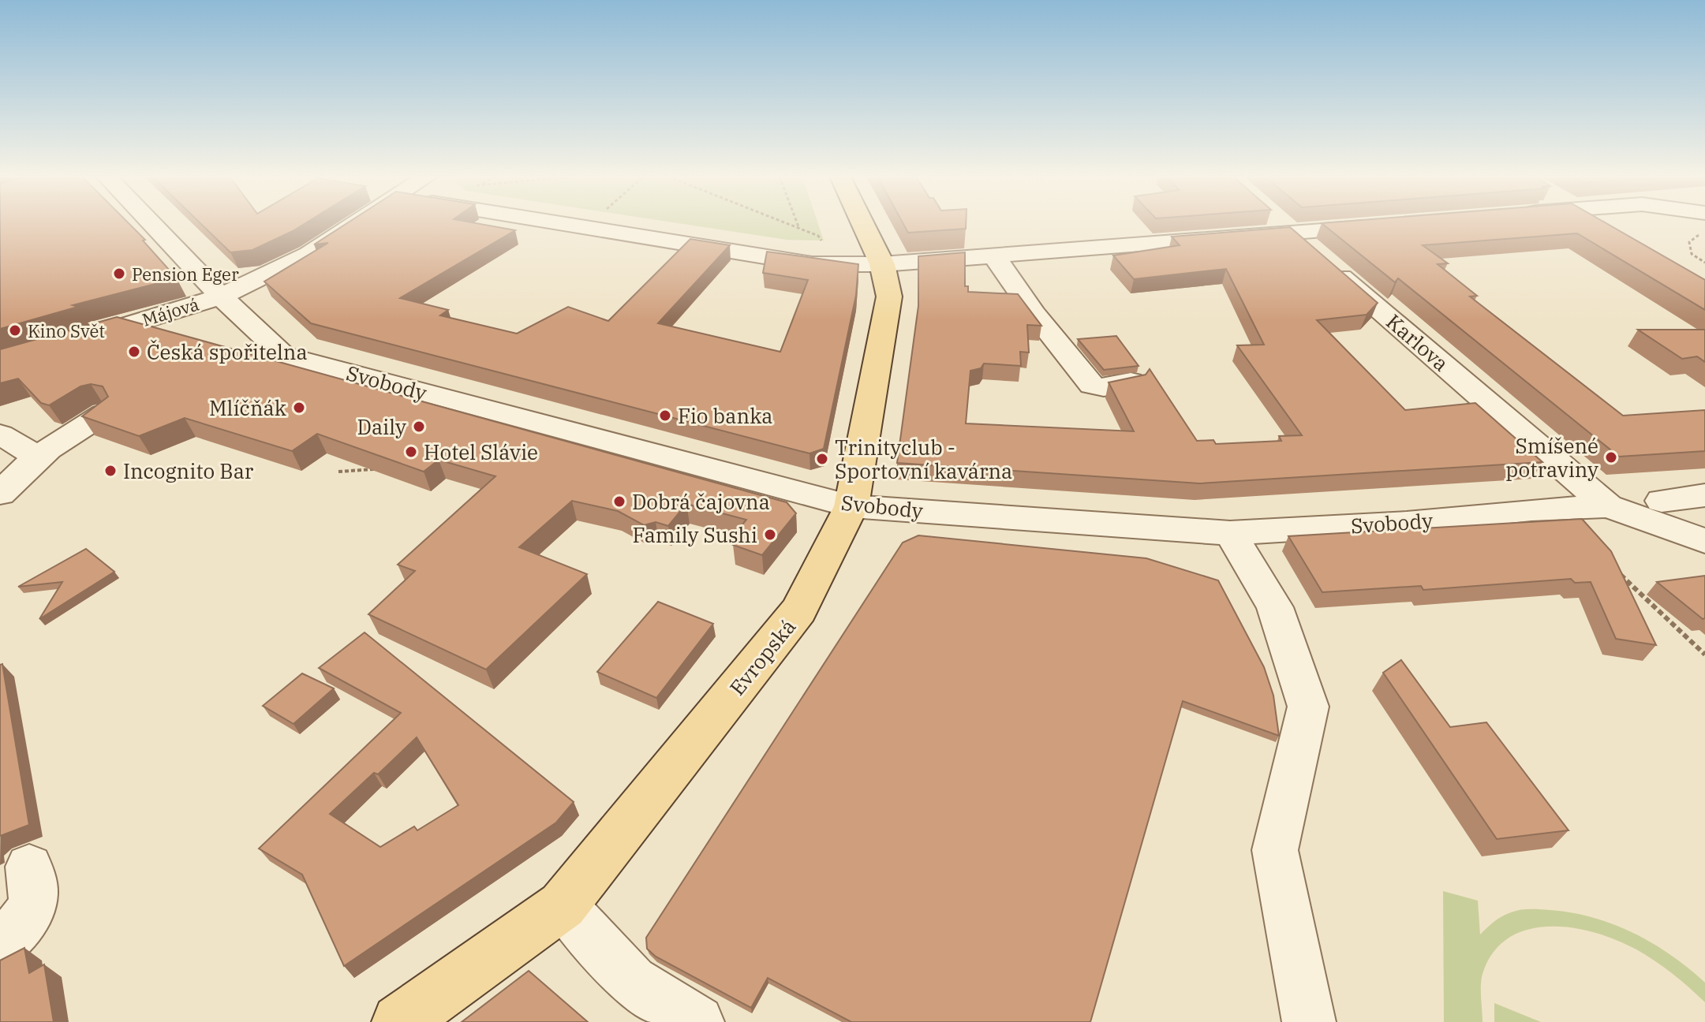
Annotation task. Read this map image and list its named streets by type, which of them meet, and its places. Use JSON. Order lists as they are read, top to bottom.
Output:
{
  "streets": {
    "main road": ["Evropská"],
    "street": ["Májová", "Karlova", "Svobody"]
  },
  "crossings": [
    ["Májová", "Svobody"],
    ["Karlova", "Svobody"],
    ["Svobody", "Evropská"]
  ],
  "places": [
    "Pension Eger",
    "Kino Svět",
    "Česká spořitelna",
    "Mlíčňák",
    "Fio banka",
    "Daily",
    "Hotel Slávie",
    "Smíšené potraviny",
    "Trinityclub - Sportovní kavárna",
    "Incognito Bar",
    "Dobrá čajovna",
    "Family Sushi"
  ]
}
